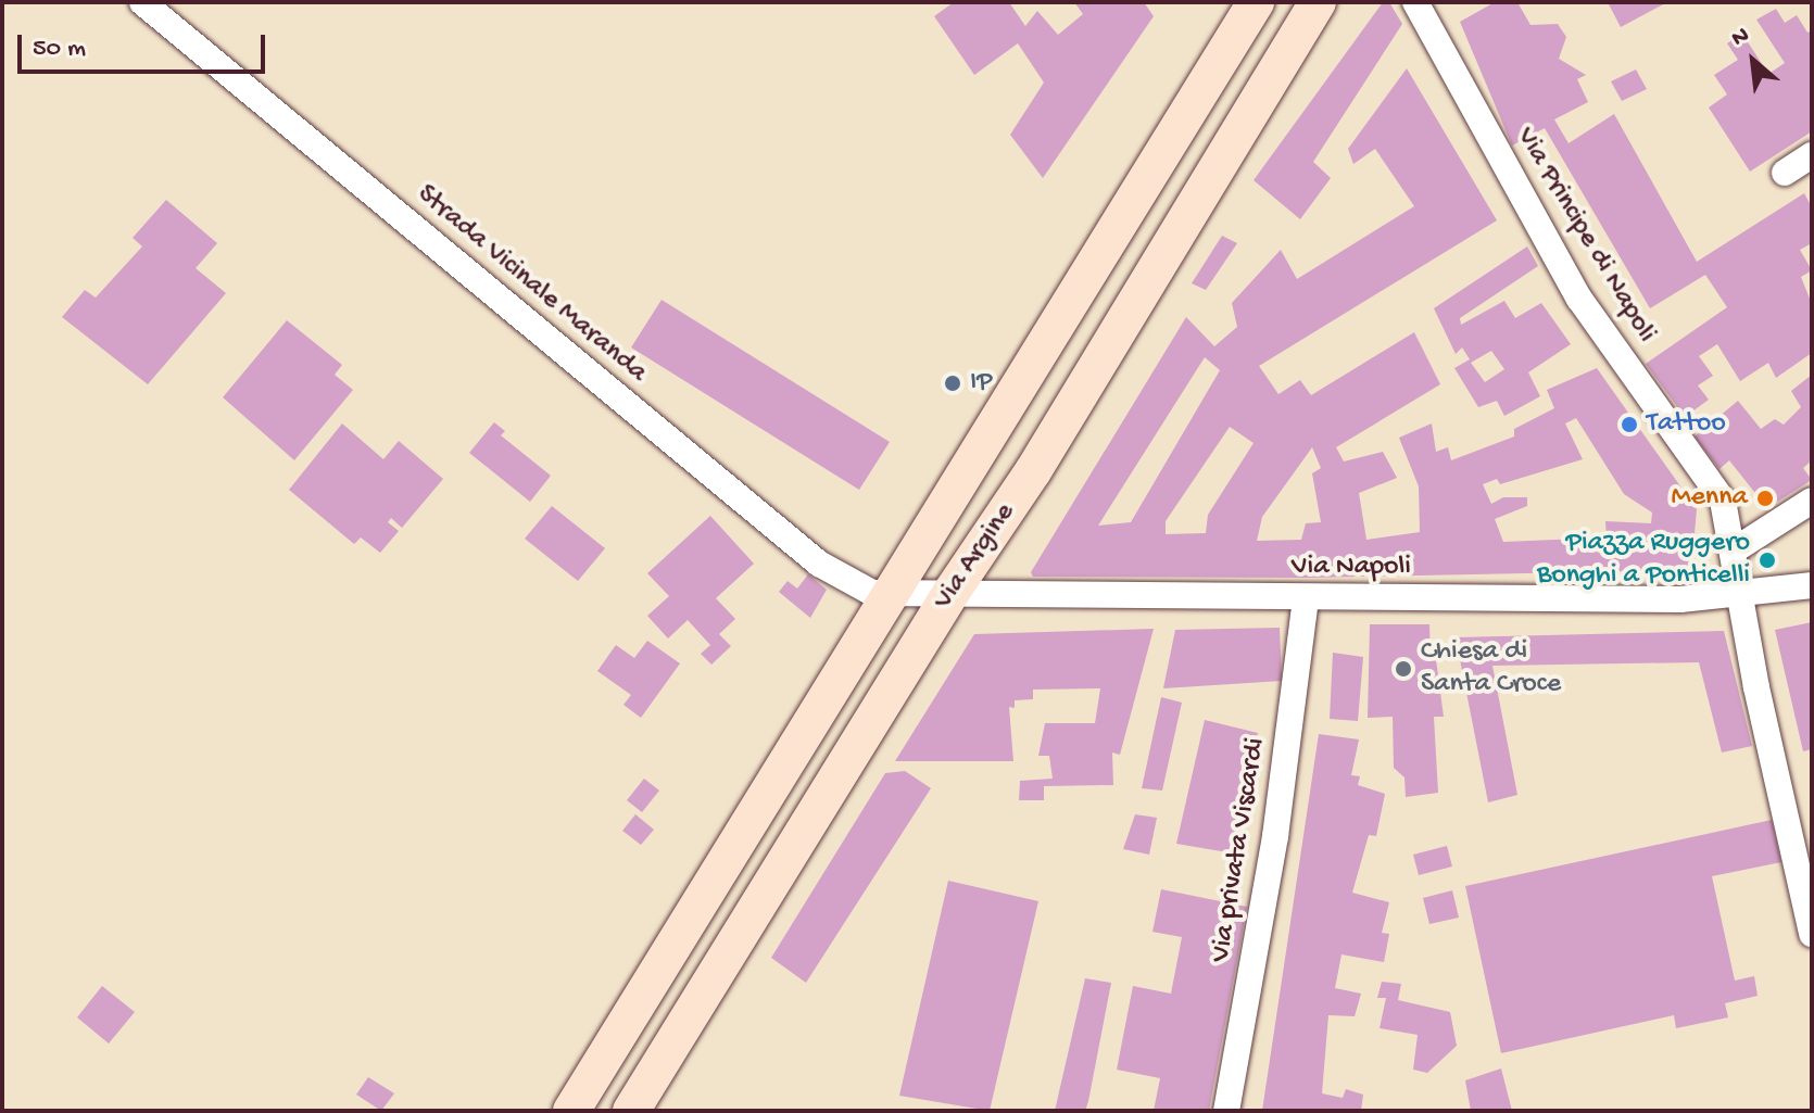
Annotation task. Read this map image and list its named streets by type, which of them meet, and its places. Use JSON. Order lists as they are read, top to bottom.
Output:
{
  "streets": {
    "street": [
      "Via Principe di Napoli",
      "Strada Vicinale Maranda",
      "Via Argine",
      "Via Napoli",
      "Via privata Viscardi"
    ]
  },
  "crossings": [
    ["Via Principe di Napoli", "Via Napoli"],
    ["Strada Vicinale Maranda", "Via Argine"],
    ["Strada Vicinale Maranda", "Via Napoli"],
    ["Via Argine", "Via Napoli"],
    ["Via Napoli", "Via privata Viscardi"]
  ],
  "places": [
    "IP",
    "Tattoo",
    "Menna",
    "Piazza Ruggero Bonghi a Ponticelli",
    "Chiesa di Santa Croce"
  ],
  "scale_bar": "50 m",
  "north": "top left"
}
